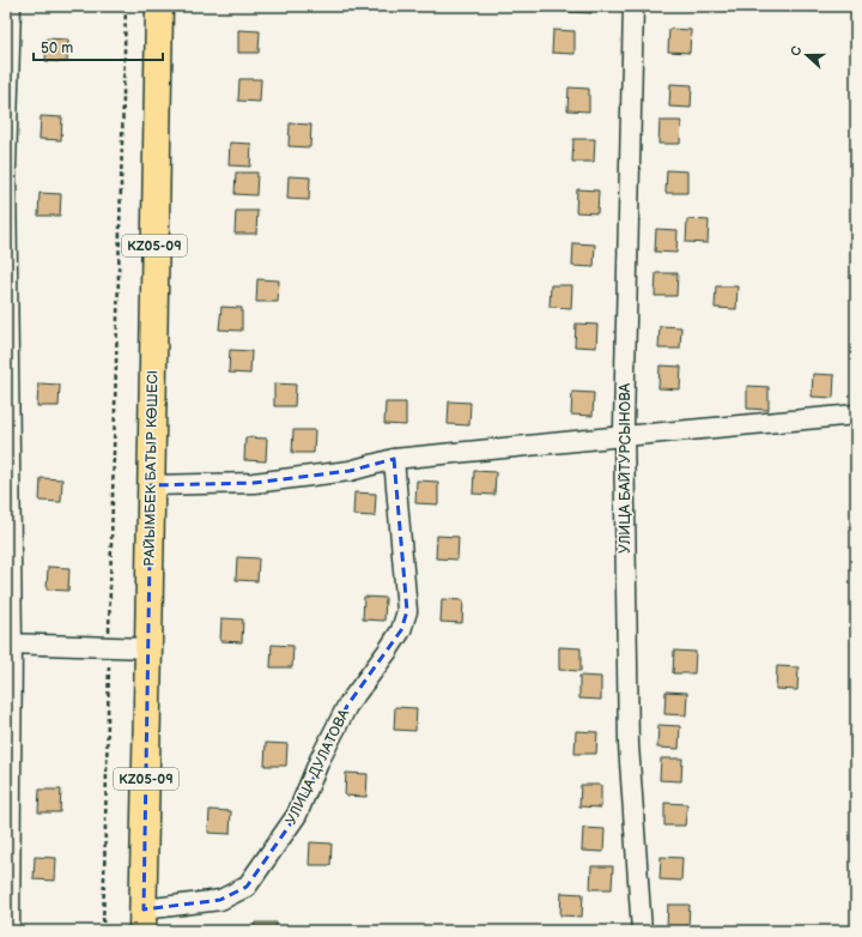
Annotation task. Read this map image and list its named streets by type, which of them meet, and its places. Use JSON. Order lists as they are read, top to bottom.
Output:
{
  "streets": {
    "main road": ["KZ05-09", "РАЙЫМБЕК БАТЫР КӨШЕСІ"],
    "street": ["УЛИЦА БАЙТУРСЫНОВА", "УЛИЦА ДУЛАТОВА"]
  },
  "crossings": [
    ["РАЙЫМБЕК БАТЫР КӨШЕСІ", "УЛИЦА ДУЛАТОВА"]
  ],
  "scale_bar": "50 m",
  "north": "left"
}
